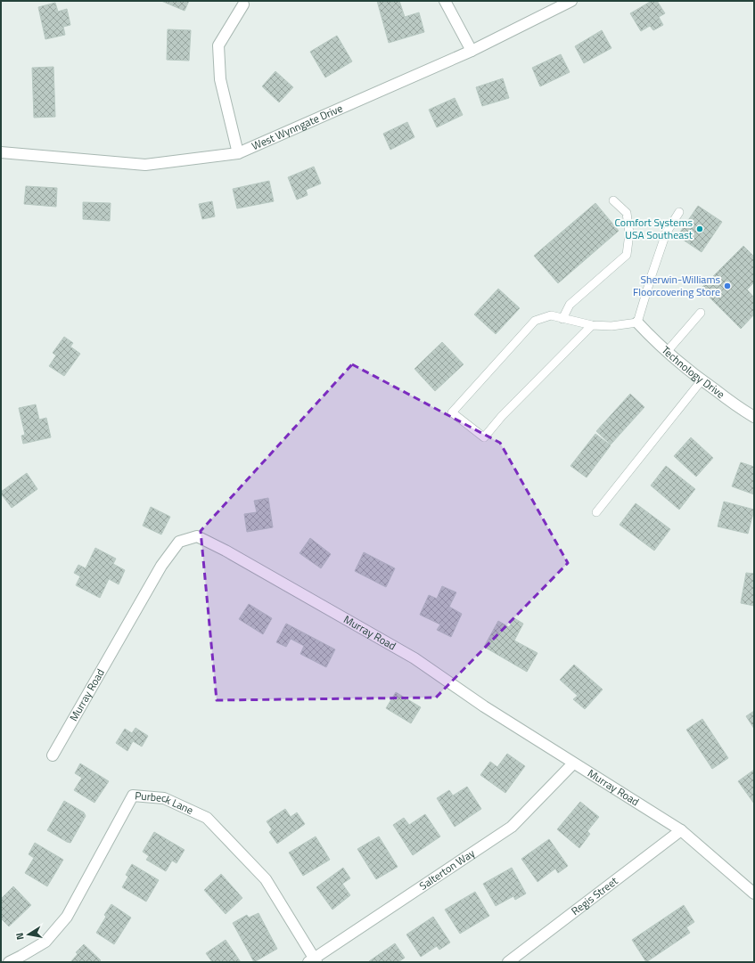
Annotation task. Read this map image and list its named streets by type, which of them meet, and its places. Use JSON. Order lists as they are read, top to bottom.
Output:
{
  "streets": {
    "street": [
      "West Wynngate Drive",
      "Technology Drive",
      "Murray Road",
      "Purbeck Lane",
      "Salterton Way",
      "Regis Street"
    ]
  },
  "crossings": [
    ["Murray Road", "Salterton Way"],
    ["Murray Road", "Regis Street"],
    ["Purbeck Lane", "Salterton Way"]
  ],
  "places": ["Comfort Systems USA Southeast", "Sherwin-Williams Floorcovering Store"],
  "north": "left"
}
